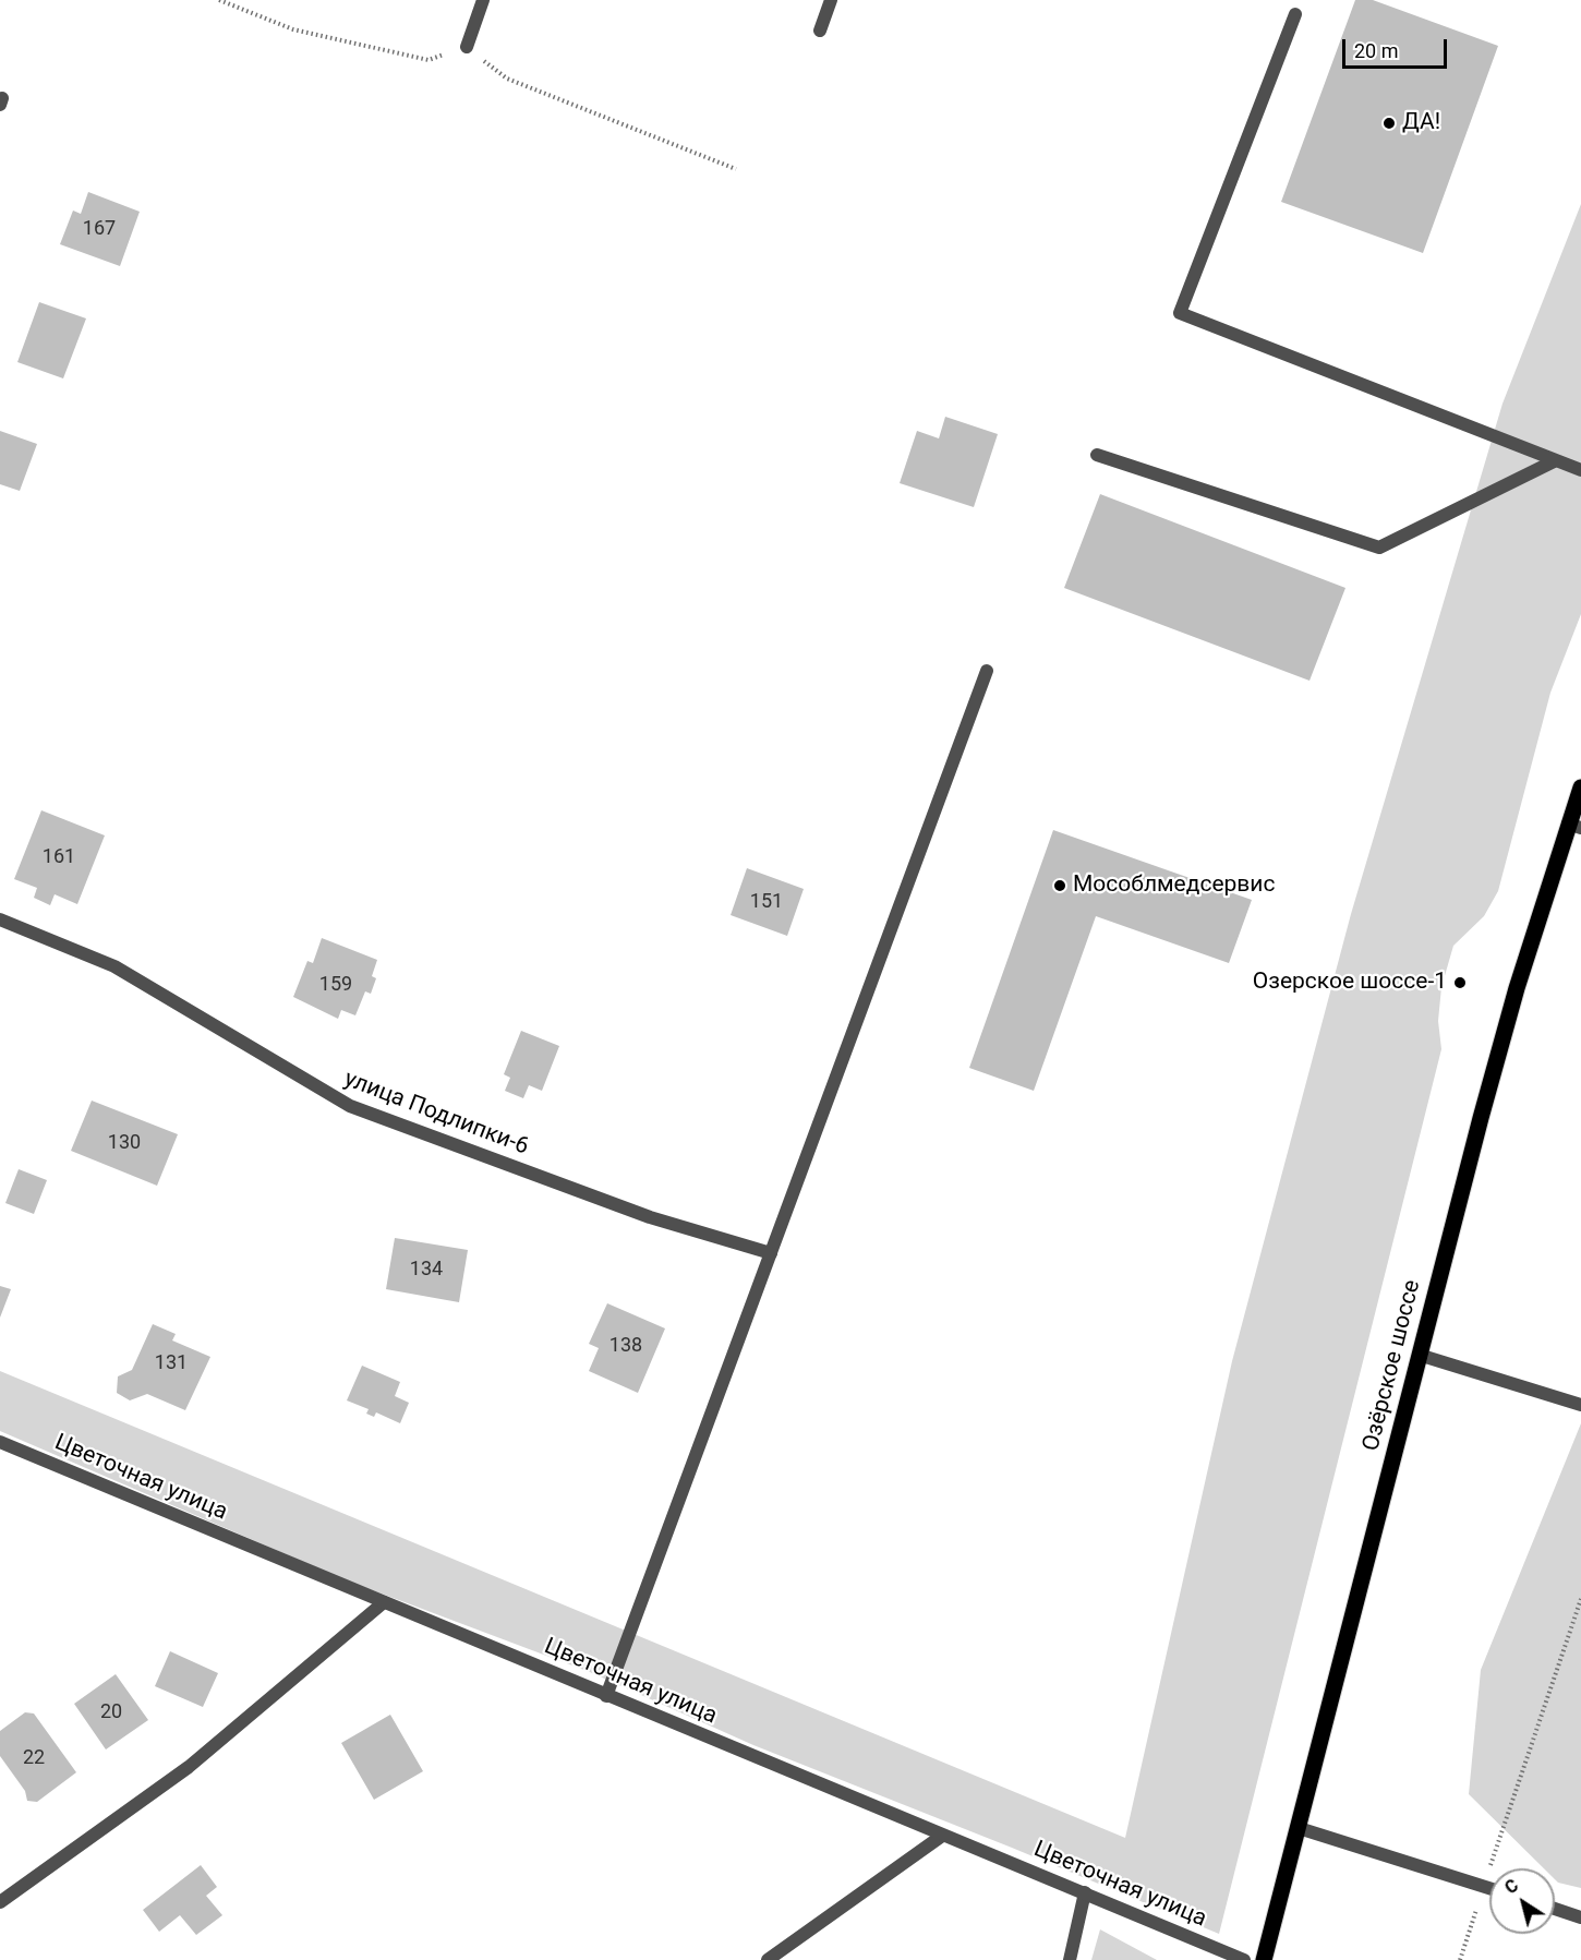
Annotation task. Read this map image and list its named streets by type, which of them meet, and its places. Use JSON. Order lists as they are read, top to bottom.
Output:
{
  "streets": {
    "main road": ["Озёрское шоссе"],
    "street": ["улица Подлипки-6", "Цветочная улица"]
  },
  "places": ["ДА!", "Мособлмедсервис", "Озерское шоссе-1"],
  "house_numbers": [
    "167",
    "161",
    "151",
    "159",
    "130",
    "134",
    "138",
    "131",
    "20",
    "22"
  ],
  "scale_bar": "20 m",
  "north": "top left"
}
